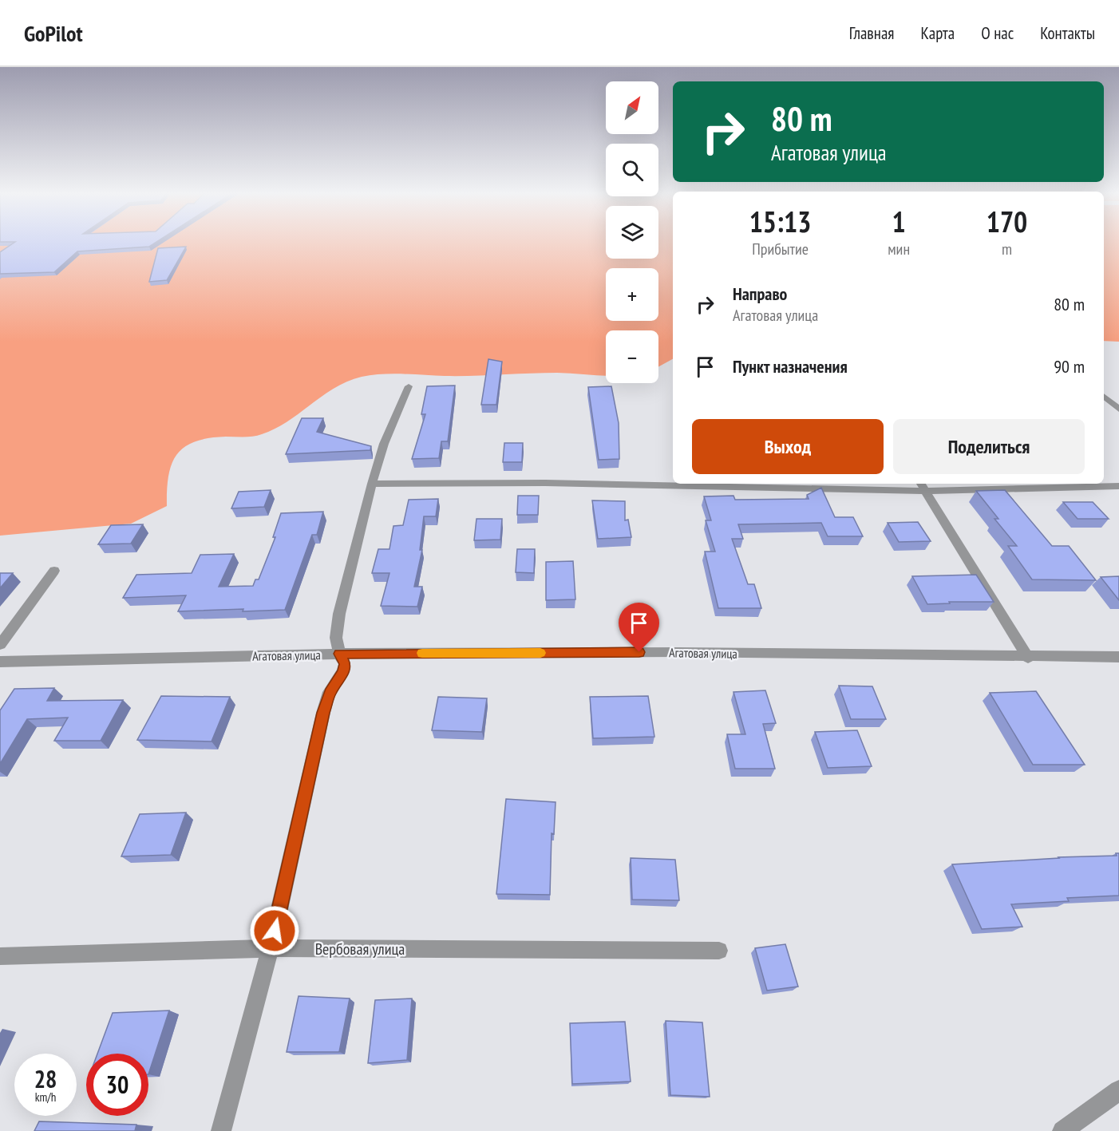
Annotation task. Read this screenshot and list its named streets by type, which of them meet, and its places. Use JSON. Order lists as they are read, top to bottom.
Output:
{
  "streets": {
    "street": ["Агатовая улица", "Вербовая улица"]
  },
  "north": "top right",
  "page": {
    "header": "GoPilot",
    "nav": [
      "Главная",
      "Карта",
      "О нас",
      "Контакты"
    ],
    "map_buttons": ["+", "−"],
    "turn": ["80 m", "Агатовая улица"],
    "eta": [
      "15:13",
      "Прибытие",
      "1",
      "мин",
      "170",
      "m"
    ],
    "list": [
      {
        "name": "Направо",
        "note": "Агатовая улица",
        "value": "80 m"
      },
      {
        "name": "Пункт назначения",
        "value": "90 m"
      }
    ],
    "buttons": ["Выход", "Поделиться"],
    "speed": "28 km/h",
    "limit": "30"
  }
}
